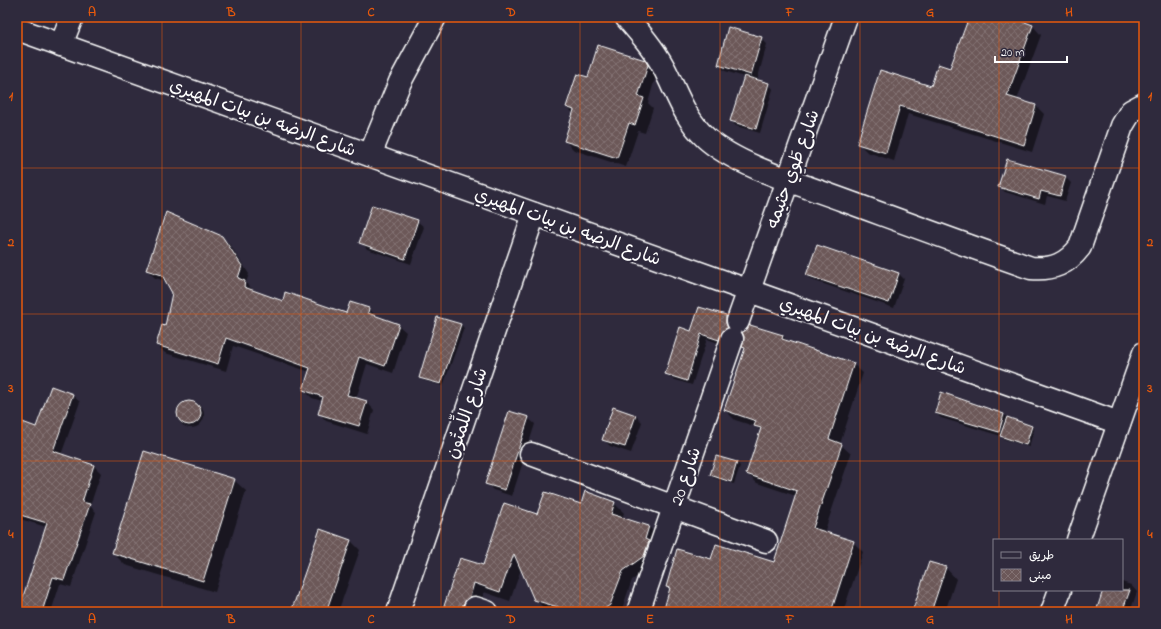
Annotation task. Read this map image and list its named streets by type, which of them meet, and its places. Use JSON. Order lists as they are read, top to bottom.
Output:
{
  "streets": {
    "street": [
      "شارع الرضه بن بيات المهيري",
      "شارع طَوِي حثيمه",
      "شارع اللِّمتُون",
      "شارع 20"
    ]
  },
  "crossings": [
    ["شارع الرضه بن بيات المهيري", "شارع طَوِي حثيمه"],
    ["شارع الرضه بن بيات المهيري", "شارع اللِّمتُون"],
    ["شارع طَوِي حثيمه", "شارع 20"]
  ],
  "legend": ["طريق", "مبنى"],
  "scale_bar": "20 m",
  "grid": {
    "columns": [
      "A",
      "B",
      "C",
      "D",
      "E",
      "F",
      "G",
      "H"
    ],
    "rows": [
      "1",
      "2",
      "3",
      "4"
    ]
  }
}
